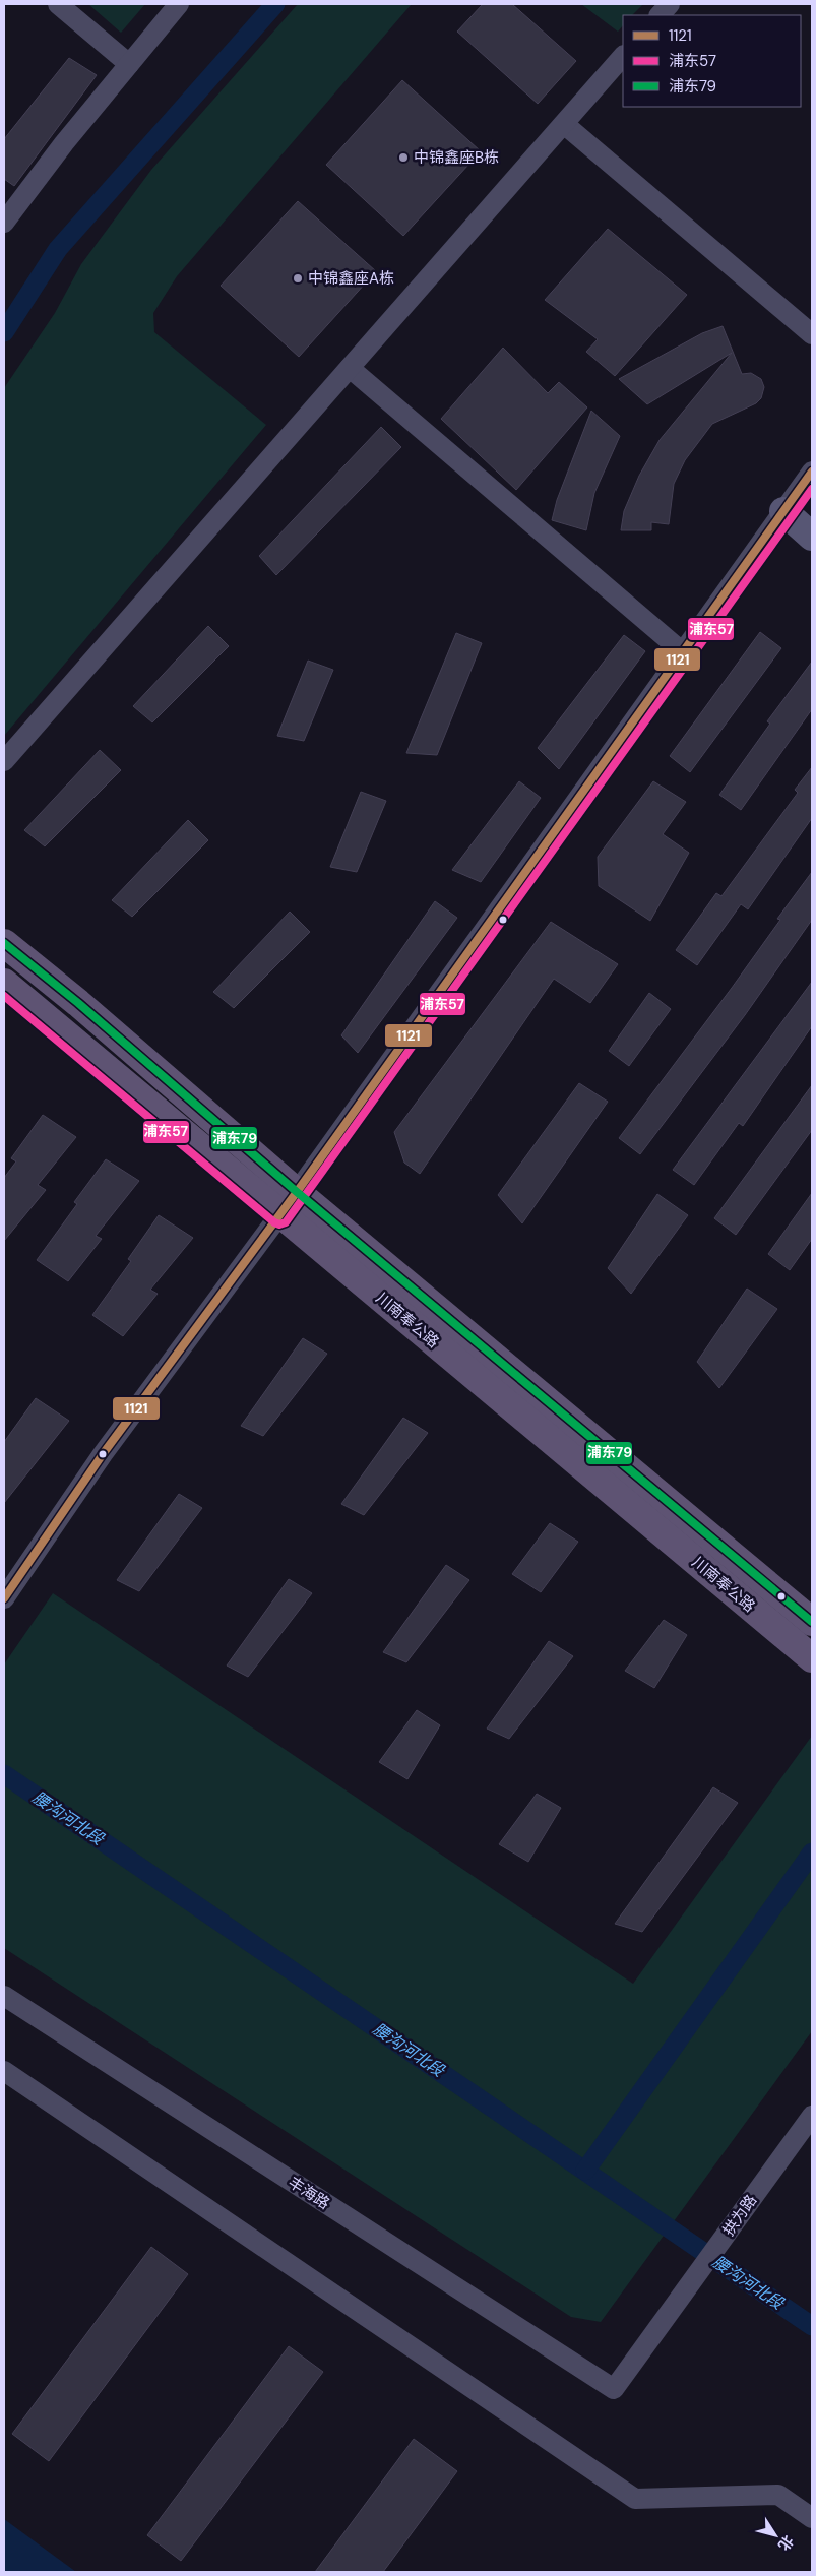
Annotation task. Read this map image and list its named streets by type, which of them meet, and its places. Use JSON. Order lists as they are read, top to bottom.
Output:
{
  "streets": {
    "main road": ["川南奉公路"],
    "street": ["丰海路", "拱为路"]
  },
  "crossings": [
    ["丰海路", "拱为路"]
  ],
  "water": ["腰沟河北段"],
  "places": ["中锦鑫座B栋", "中锦鑫座A栋"],
  "lines": ["transit line 1121", "transit line 浦东57", "transit line 浦东79"],
  "legend": ["1121", "浦东57", "浦东79"],
  "north": "bottom right"
}
